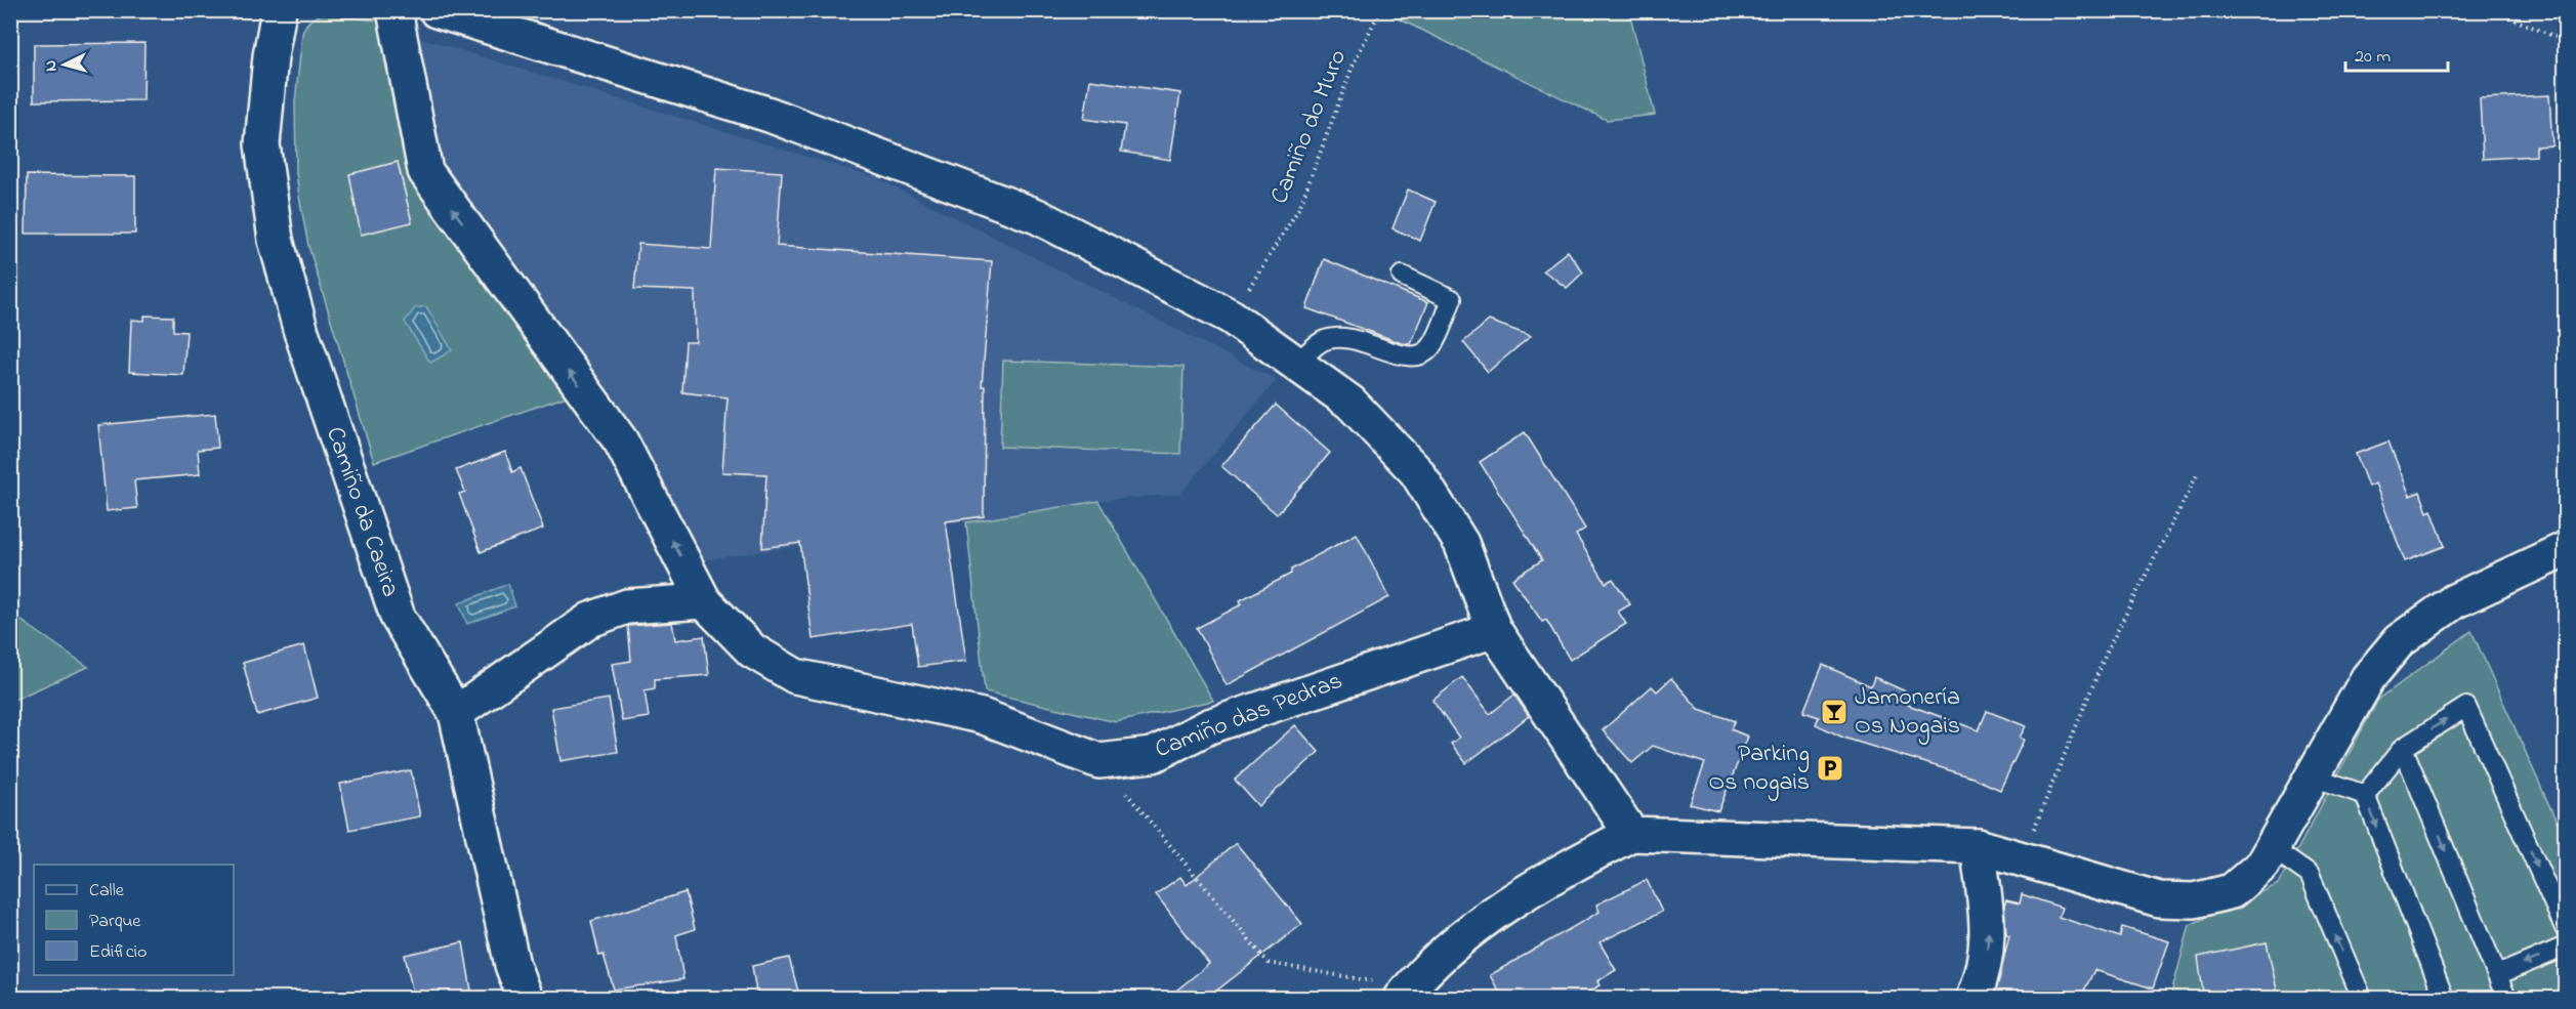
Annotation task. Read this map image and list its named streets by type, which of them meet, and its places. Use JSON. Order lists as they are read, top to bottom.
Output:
{
  "streets": {
    "street": ["Camiño da Caeira", "Camiño das Pedras"],
    "path": ["Camiño do Muro"]
  },
  "one_way": ["Camiño das Pedras"],
  "places": {
    "bar": ["Jamonería Os Nogais"],
    "parking": ["Parking Os nogais"]
  },
  "legend": ["Calle", "Parque", "Edificio"],
  "scale_bar": "20 m",
  "north": "left"
}
